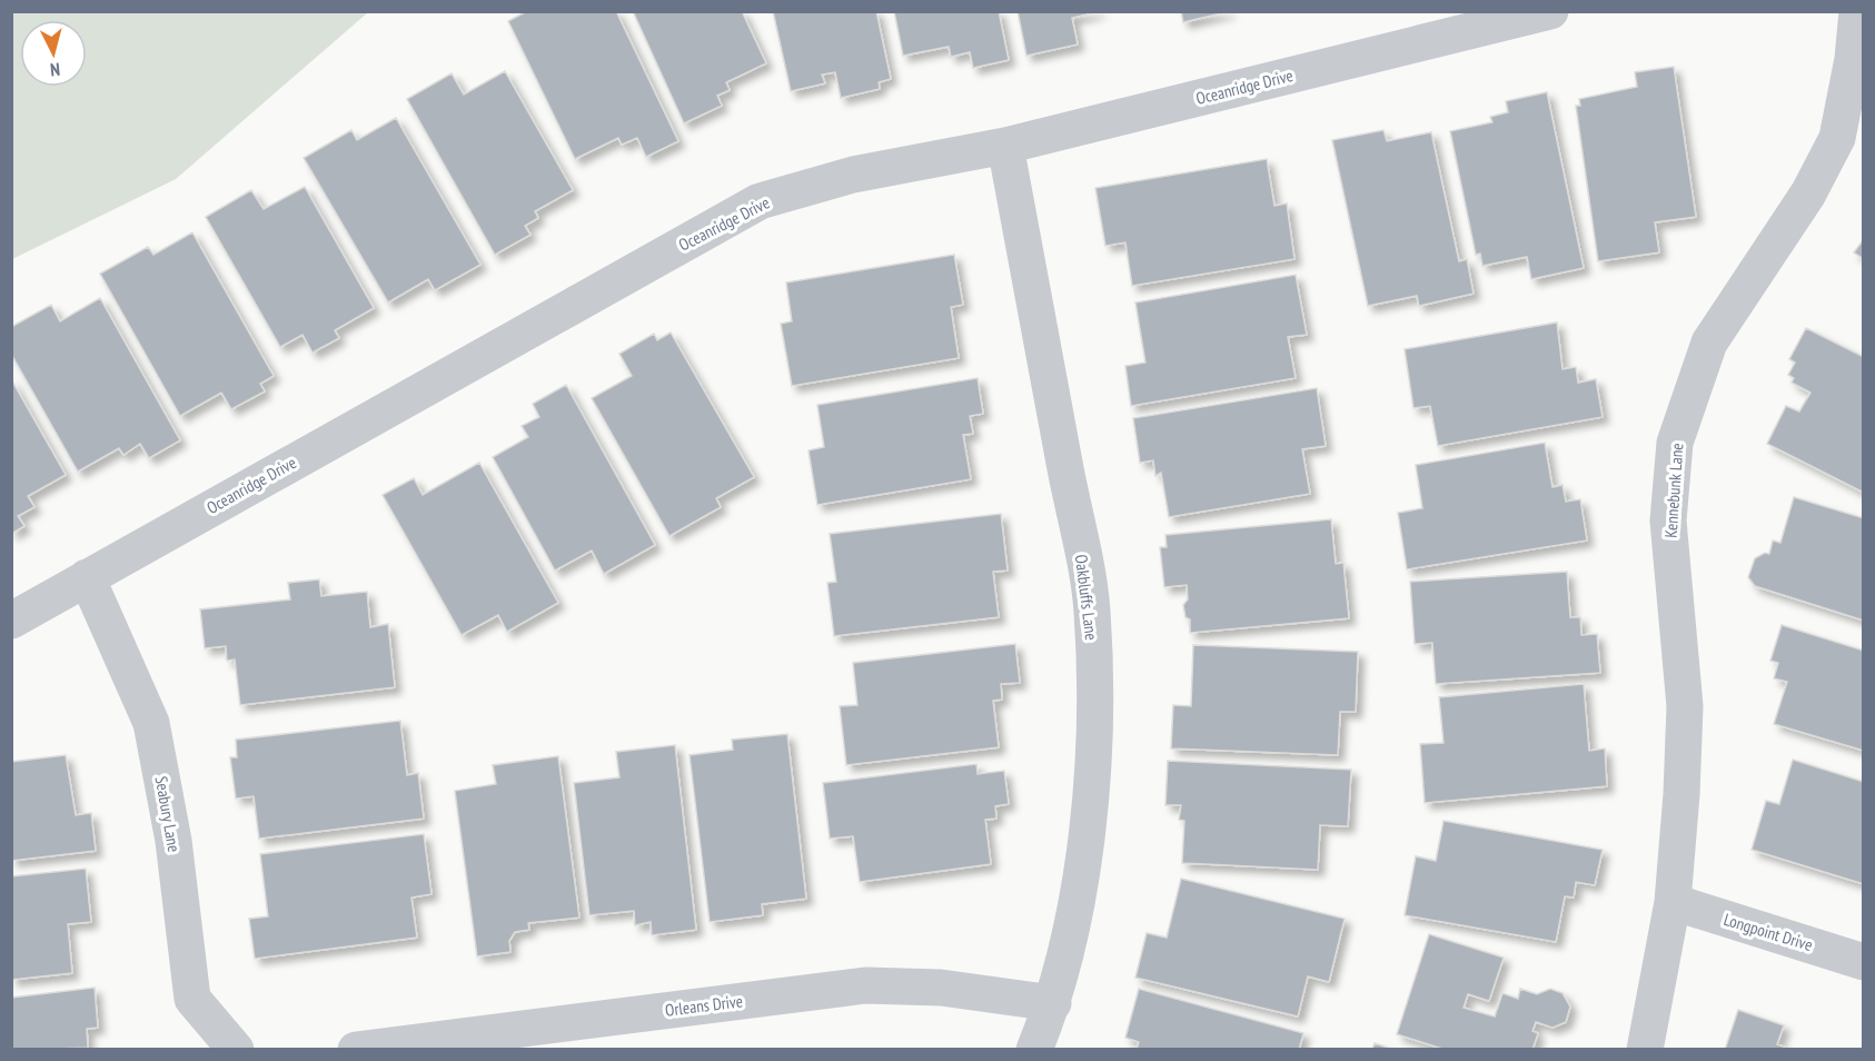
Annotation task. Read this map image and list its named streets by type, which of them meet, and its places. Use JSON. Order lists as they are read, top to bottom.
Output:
{
  "streets": {
    "street": [
      "Oceanridge Drive",
      "Kennebunk Lane",
      "Oakbluffs Lane",
      "Seabury Lane",
      "Longpoint Drive",
      "Orleans Drive"
    ]
  },
  "crossings": [
    ["Oceanridge Drive", "Oakbluffs Lane"],
    ["Oceanridge Drive", "Seabury Lane"],
    ["Kennebunk Lane", "Longpoint Drive"],
    ["Oakbluffs Lane", "Orleans Drive"]
  ],
  "north": "bottom"
}
